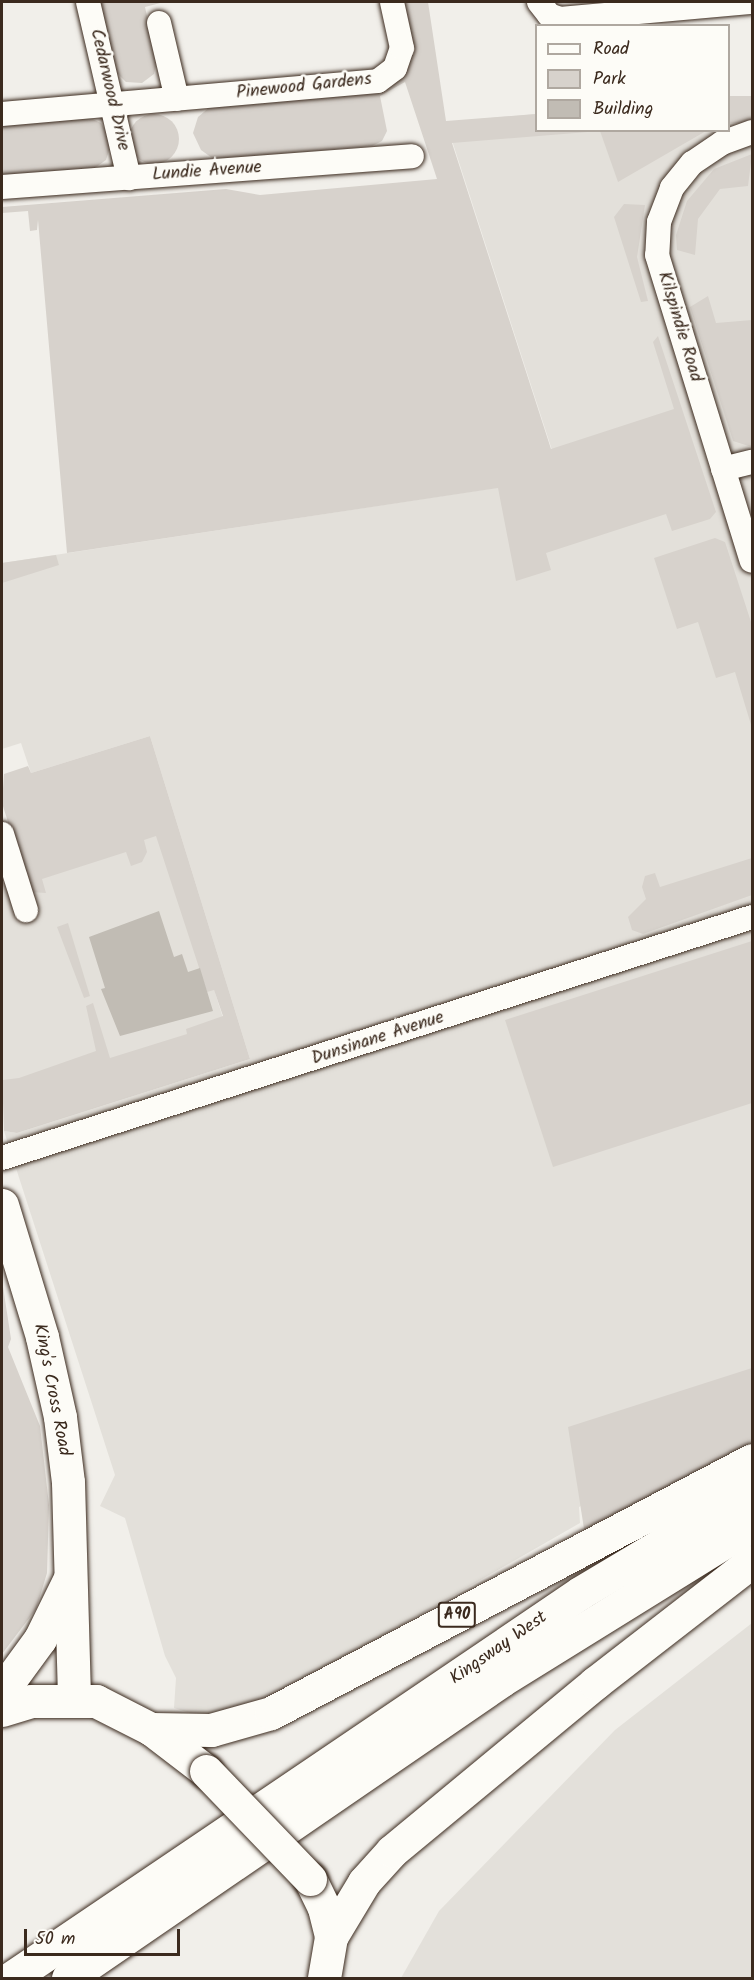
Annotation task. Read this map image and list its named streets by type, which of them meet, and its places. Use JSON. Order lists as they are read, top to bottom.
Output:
{
  "streets": {
    "main road": ["King's Cross Road", "A90", "Kingsway West"],
    "street": [
      "Pinewood Gardens",
      "Cedarwood Drive",
      "Lundie Avenue",
      "Kilspindie Road",
      "Dunsinane Avenue"
    ]
  },
  "crossings": [
    ["Cedarwood Drive", "Lundie Avenue"]
  ],
  "legend": ["Road", "Park", "Building"],
  "scale_bar": "50 m"
}
